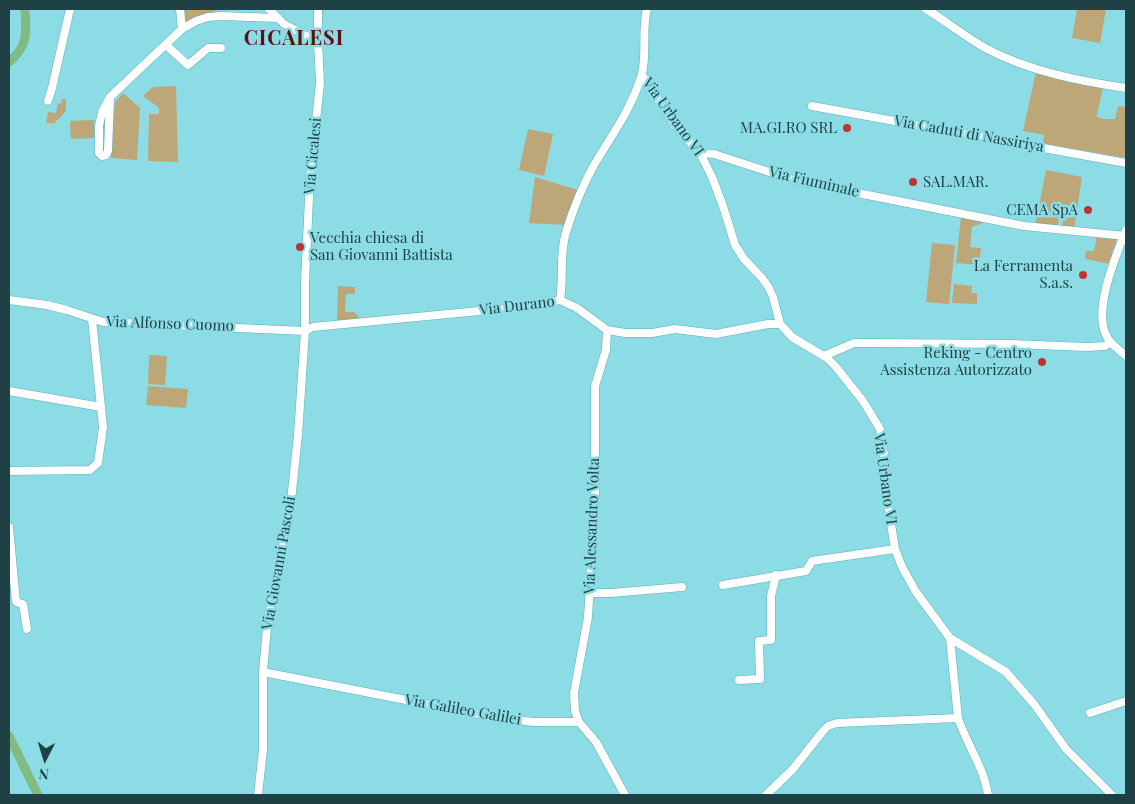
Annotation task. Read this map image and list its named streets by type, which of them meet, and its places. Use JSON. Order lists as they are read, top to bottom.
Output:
{
  "streets": {
    "street": [
      "Via Urbano VI",
      "Via Caduti di Nassiriya",
      "Via Cicalesi",
      "Via Fiuminale",
      "Via Durano",
      "Via Alfonso Cuomo",
      "Via Alessandro Volta",
      "Via Giovanni Pascoli",
      "Via Galileo Galilei"
    ]
  },
  "crossings": [
    ["Via Urbano VI", "Via Fiuminale"],
    ["Via Urbano VI", "Via Durano"],
    ["Via Cicalesi", "Via Durano"],
    ["Via Cicalesi", "Via Alfonso Cuomo"],
    ["Via Cicalesi", "Via Giovanni Pascoli"],
    ["Via Durano", "Via Alfonso Cuomo"],
    ["Via Durano", "Via Alessandro Volta"],
    ["Via Durano", "Via Giovanni Pascoli"],
    ["Via Alfonso Cuomo", "Via Giovanni Pascoli"],
    ["Via Alessandro Volta", "Via Galileo Galilei"],
    ["Via Giovanni Pascoli", "Via Galileo Galilei"]
  ],
  "districts": ["CICALESI"],
  "places": [
    "MA.GI.RO SRL",
    "SAL.MAR.",
    "CEMA SpA",
    "Vecchia chiesa di San Giovanni Battista",
    "La Ferramenta S.a.s.",
    "Reking - Centro Assistenza Autorizzato"
  ],
  "north": "bottom"
}
